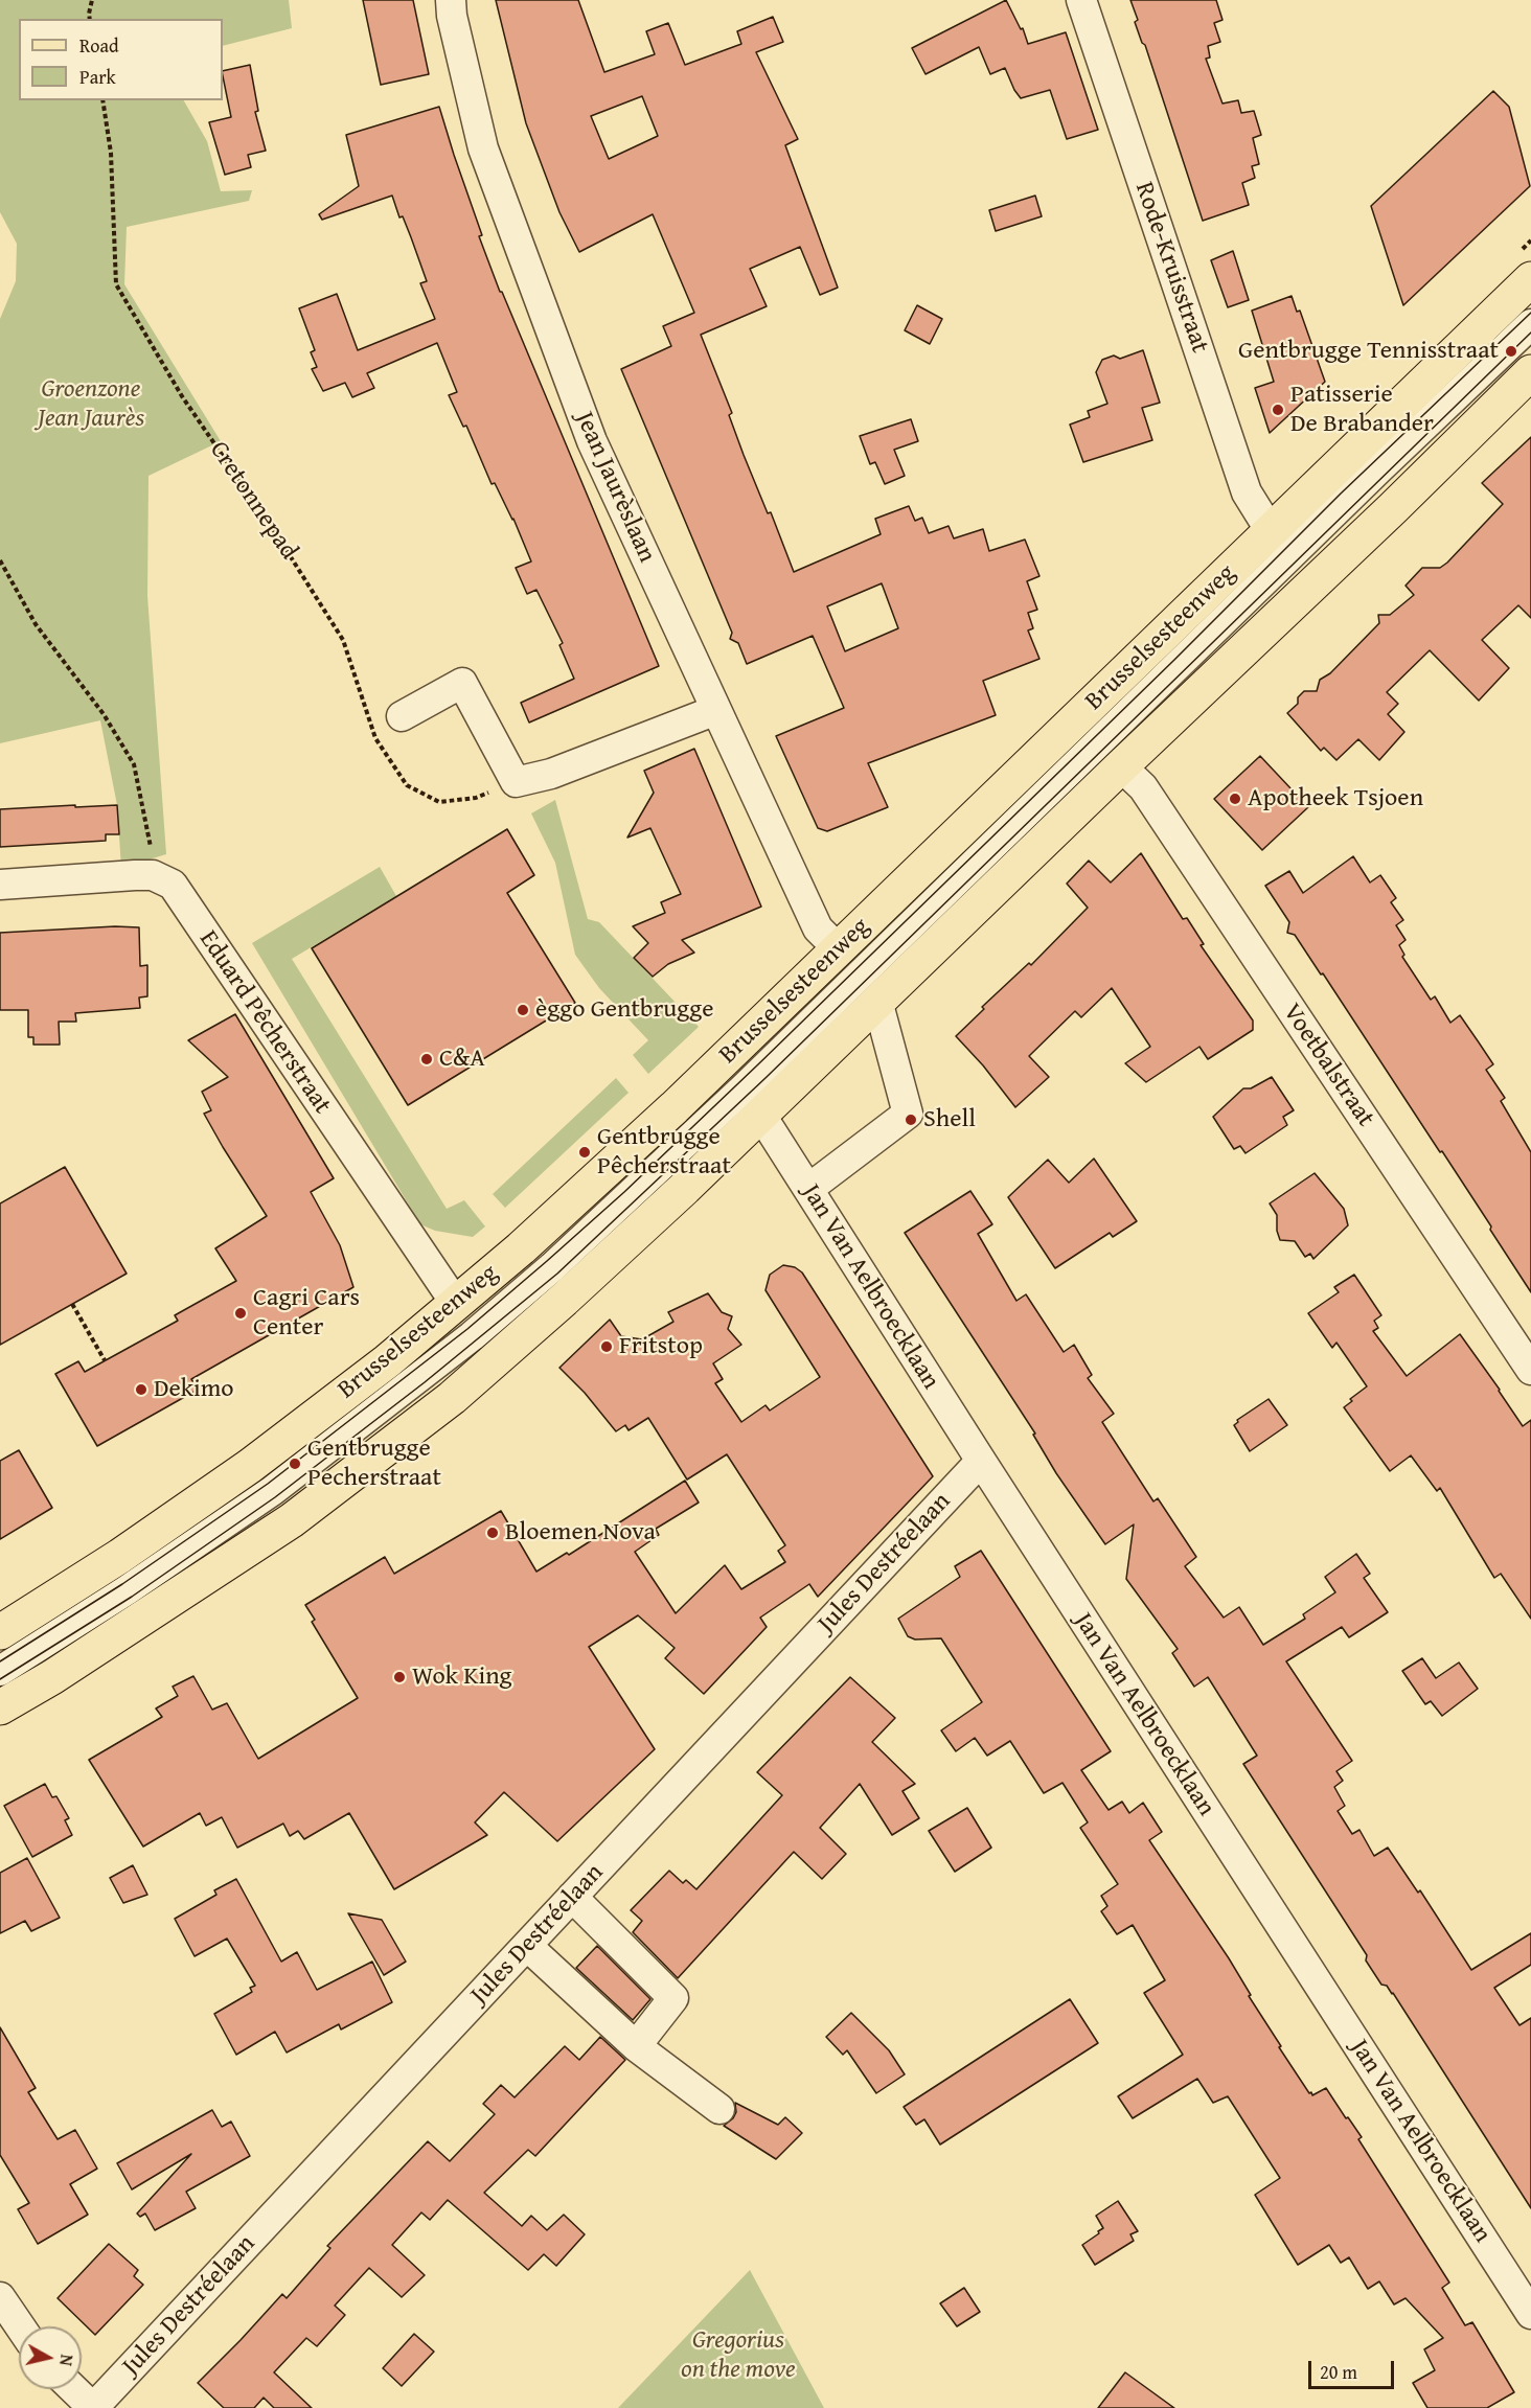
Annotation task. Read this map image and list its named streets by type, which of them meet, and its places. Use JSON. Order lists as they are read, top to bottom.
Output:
{
  "streets": {
    "main road": ["Brusselsesteenweg"],
    "street": [
      "Rode-Kruisstraat",
      "Jean Jaurèslaan",
      "Eduard Pêcherstraat",
      "Voetbalstraat",
      "Jan Van Aelbroecklaan",
      "Jules Destréelaan"
    ],
    "path": ["Cretonnepad"]
  },
  "crossings": [
    ["Rode-Kruisstraat", "Brusselsesteenweg"],
    ["Jean Jaurèslaan", "Brusselsesteenweg"],
    ["Brusselsesteenweg", "Eduard Pêcherstraat"],
    ["Brusselsesteenweg", "Jan Van Aelbroecklaan"],
    ["Jan Van Aelbroecklaan", "Jules Destréelaan"]
  ],
  "parks": ["Groenzone Jean Jaurès", "Gregorius on the move"],
  "places": [
    "Gentbrugge Tennisstraat",
    "Patisserie De Brabander",
    "Apotheek Tsjoen",
    "èggo Gentbrugge",
    "C&A",
    "Shell",
    "Gentbrugge Pêcherstraat",
    "Cagri Cars Center",
    "Fritstop",
    "Dekimo",
    "Gentbrugge Pecherstraat",
    "Bloemen Nova",
    "Wok King"
  ],
  "legend": ["Road", "Park"],
  "scale_bar": "20 m",
  "north": "right"
}
